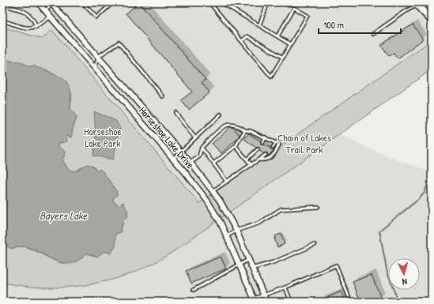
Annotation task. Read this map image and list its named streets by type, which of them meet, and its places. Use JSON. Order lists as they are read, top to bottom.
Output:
{
  "streets": {
    "street": ["Horseshoe Lake Drive"]
  },
  "water": ["Bayers Lake"],
  "parks": ["Horseshoe Lake Park", "Chain of Lakes Trail Park"],
  "scale_bar": "100 m",
  "north": "bottom"
}
